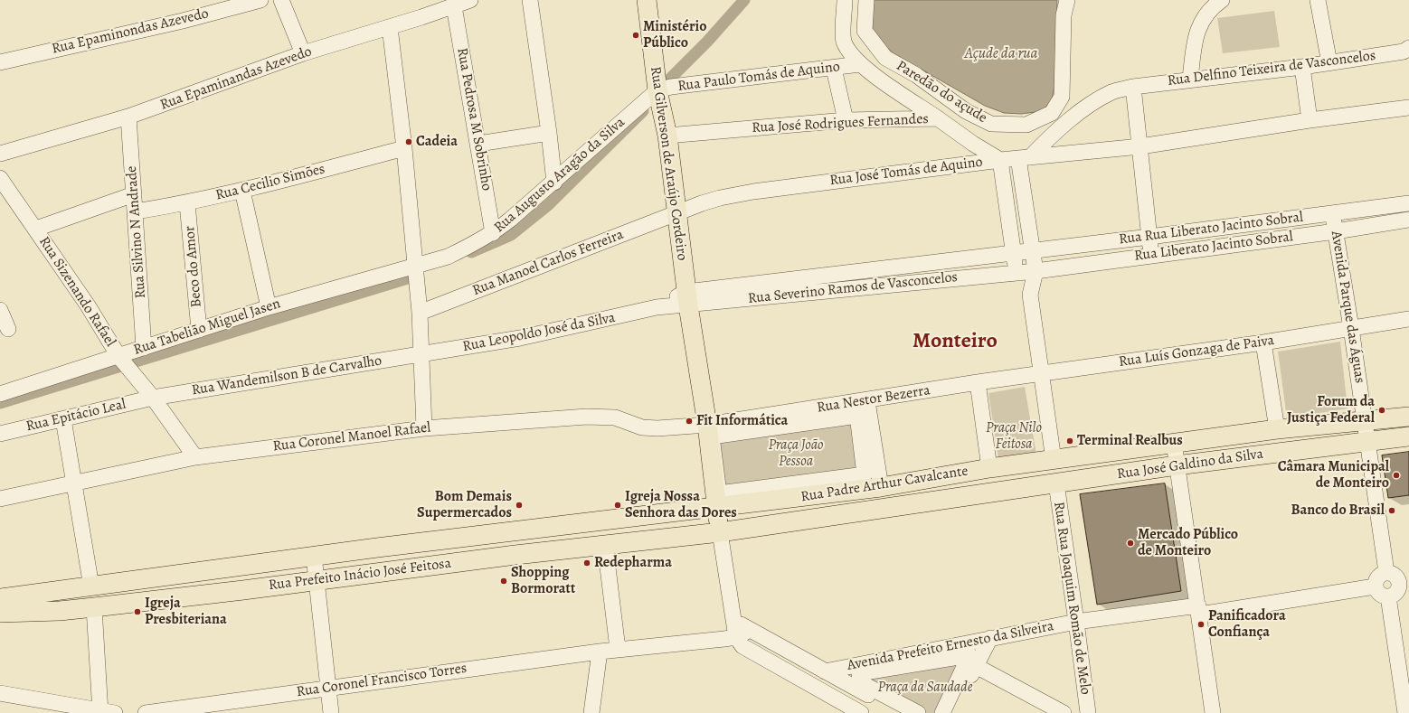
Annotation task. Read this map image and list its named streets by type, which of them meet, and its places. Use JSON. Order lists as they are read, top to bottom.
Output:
{
  "streets": {
    "main road": [
      "Rua Gilverson de Araújo Cordeiro",
      "Rua José Galdino da Silva",
      "Rua Padre Arthur Cavalcante",
      "Rua Prefeito Inácio José Feitosa"
    ],
    "street": [
      "Rua Epaminondas Azevedo",
      "Rua Delfino Teixeira de Vasconcelos",
      "Rua Paulo Tomás de Aquino",
      "Rua Epaminandas Azevedo",
      "Paredão do açude",
      "Rua Pedrosa M Sobrinho",
      "Rua José Rodrigues Fernandes",
      "Rua José Tomás de Aquino",
      "Rua Augusto Aragão da Silva",
      "Rua Cecilio Simões",
      "Rua Rua Liberato Jacinto Sobral",
      "Rua Silvino N Andrade",
      "Rua Liberato Jacinto Sobral",
      "Rua Manoel Carlos Ferreira",
      "Beco do Amor",
      "Rua Severino Ramos de Vasconcelos",
      "Rua Sizenando Rafael",
      "Avenida Parque das Águas",
      "Rua Tabelião Miguel Jasen",
      "Rua Leopoldo José da Silva",
      "Rua Luís Gonzaga de Paiva",
      "Rua Wandemilson B de Carvalho",
      "Rua Nestor Bezerra",
      "Rua Epitácio Leal",
      "Rua Coronel Manoel Rafael",
      "Rua Rua Joaquim Romão de Melo",
      "Avenida Prefeito Ernesto da Silveira",
      "Rua Coronel Francisco Torres"
    ]
  },
  "crossings": [
    ["Rua Delfino Teixeira de Vasconcelos", "Rua José Tomás de Aquino"],
    ["Rua Paulo Tomás de Aquino", "Rua Gilverson de Araújo Cordeiro"],
    ["Rua Paulo Tomás de Aquino", "Rua Augusto Aragão da Silva"],
    ["Rua Epaminandas Azevedo", "Rua Pedrosa M Sobrinho"],
    ["Rua Epaminandas Azevedo", "Rua Silvino N Andrade"],
    ["Rua Pedrosa M Sobrinho", "Rua Augusto Aragão da Silva"],
    ["Rua José Rodrigues Fernandes", "Rua Gilverson de Araújo Cordeiro"],
    ["Rua José Rodrigues Fernandes", "Rua José Tomás de Aquino"],
    ["Rua Gilverson de Araújo Cordeiro", "Rua José Tomás de Aquino"],
    ["Rua Gilverson de Araújo Cordeiro", "Rua Augusto Aragão da Silva"],
    ["Rua Gilverson de Araújo Cordeiro", "Rua Manoel Carlos Ferreira"],
    ["Rua Gilverson de Araújo Cordeiro", "Rua Severino Ramos de Vasconcelos"],
    ["Rua Gilverson de Araújo Cordeiro", "Rua Leopoldo José da Silva"],
    ["Rua Gilverson de Araújo Cordeiro", "Rua Nestor Bezerra"],
    ["Rua Gilverson de Araújo Cordeiro", "Rua Coronel Manoel Rafael"],
    ["Rua Gilverson de Araújo Cordeiro", "Rua Padre Arthur Cavalcante"],
    ["Rua Gilverson de Araújo Cordeiro", "Rua Prefeito Inácio José Feitosa"],
    ["Rua José Tomás de Aquino", "Rua Manoel Carlos Ferreira"],
    ["Rua Augusto Aragão da Silva", "Rua Tabelião Miguel Jasen"],
    ["Rua Cecilio Simões", "Rua Silvino N Andrade"],
    ["Rua Cecilio Simões", "Beco do Amor"],
    ["Rua Rua Liberato Jacinto Sobral", "Rua Severino Ramos de Vasconcelos"],
    ["Rua Rua Liberato Jacinto Sobral", "Avenida Parque das Águas"],
    ["Rua Silvino N Andrade", "Rua Tabelião Miguel Jasen"],
    ["Rua Liberato Jacinto Sobral", "Rua Severino Ramos de Vasconcelos"],
    ["Rua Liberato Jacinto Sobral", "Avenida Parque das Águas"],
    ["Beco do Amor", "Rua Tabelião Miguel Jasen"],
    ["Rua Severino Ramos de Vasconcelos", "Rua Leopoldo José da Silva"],
    ["Rua Sizenando Rafael", "Rua Tabelião Miguel Jasen"],
    ["Rua Sizenando Rafael", "Rua Wandemilson B de Carvalho"],
    ["Rua Sizenando Rafael", "Rua Epitácio Leal"],
    ["Rua Sizenando Rafael", "Rua Coronel Manoel Rafael"],
    ["Avenida Parque das Águas", "Rua Luís Gonzaga de Paiva"],
    ["Avenida Parque das Águas", "Rua José Galdino da Silva"],
    ["Avenida Parque das Águas", "Avenida Prefeito Ernesto da Silveira"],
    ["Rua Leopoldo José da Silva", "Rua Wandemilson B de Carvalho"],
    ["Rua Luís Gonzaga de Paiva", "Rua Nestor Bezerra"],
    ["Rua Wandemilson B de Carvalho", "Rua Epitácio Leal"],
    ["Rua Nestor Bezerra", "Rua Coronel Manoel Rafael"],
    ["Rua José Galdino da Silva", "Rua Padre Arthur Cavalcante"],
    ["Rua José Galdino da Silva", "Rua Rua Joaquim Romão de Melo"],
    ["Rua Padre Arthur Cavalcante", "Rua Prefeito Inácio José Feitosa"],
    ["Rua Padre Arthur Cavalcante", "Rua Rua Joaquim Romão de Melo"],
    ["Rua Rua Joaquim Romão de Melo", "Avenida Prefeito Ernesto da Silveira"]
  ],
  "districts": ["Monteiro"],
  "water": ["Açude da rua"],
  "parks": ["Praça Nilo Feitosa", "Praça João Pessoa", "Praça da Saudade"],
  "places": [
    "Ministério Público",
    "Cadeia",
    "Forum da Justiça Federal",
    "Fit Informática",
    "Terminal Realbus",
    "Câmara Municipal de Monteiro",
    "Bom Demais Supermercados",
    "Igreja Nossa Senhora das Dores",
    "Banco do Brasil",
    "Mercado Público de Monteiro",
    "Redepharma",
    "Shopping Bormoratt",
    "Igreja Presbiteriana",
    "Panificadora Confiança"
  ]
}
